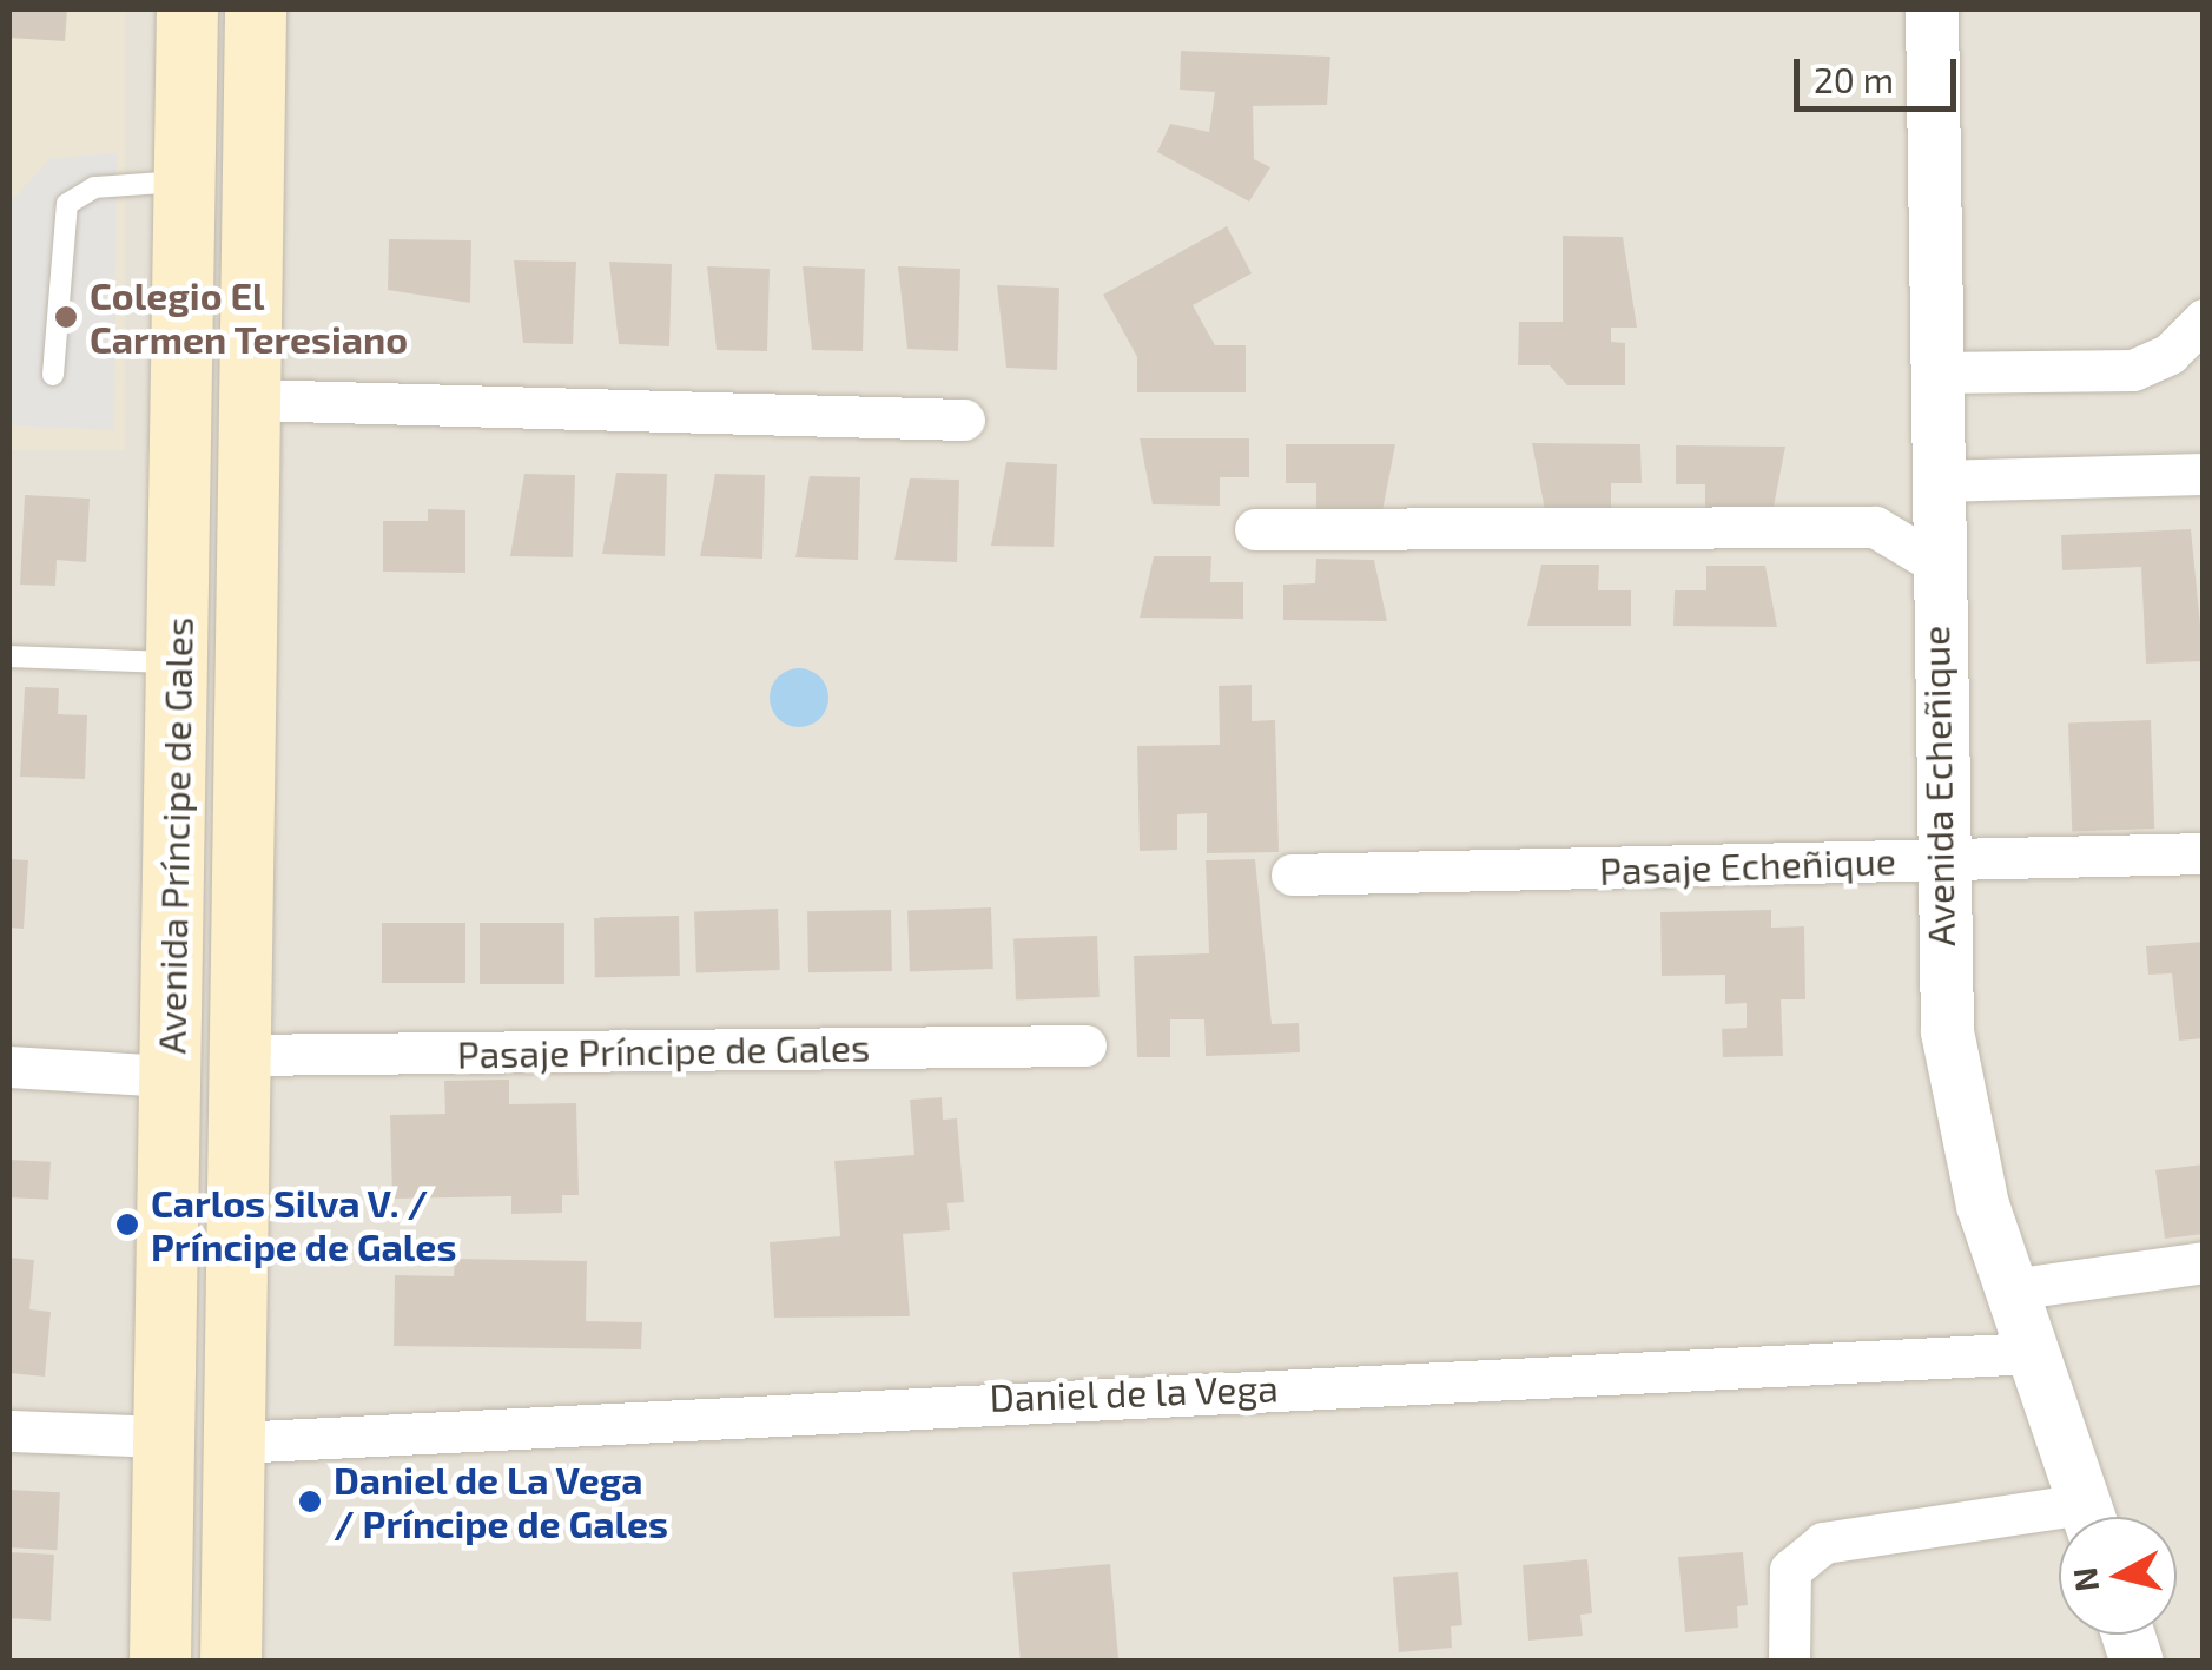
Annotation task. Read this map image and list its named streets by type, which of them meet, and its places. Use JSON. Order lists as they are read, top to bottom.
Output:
{
  "streets": {
    "main road": ["Avenida Príncipe de Gales"],
    "street": [
      "Avenida Echeñique",
      "Pasaje Echeñique",
      "Pasaje Príncipe de Gales",
      "Daniel de la Vega"
    ]
  },
  "crossings": [
    ["Avenida Echeñique", "Pasaje Echeñique"],
    ["Avenida Echeñique", "Daniel de la Vega"],
    ["Avenida Príncipe de Gales", "Pasaje Príncipe de Gales"],
    ["Avenida Príncipe de Gales", "Daniel de la Vega"]
  ],
  "places": ["Colegio El Carmen Teresiano", "Carlos Silva V. / Príncipe de Gales", "Daniel de La Vega / Príncipe de Gales"],
  "scale_bar": "20 m",
  "north": "left"
}
